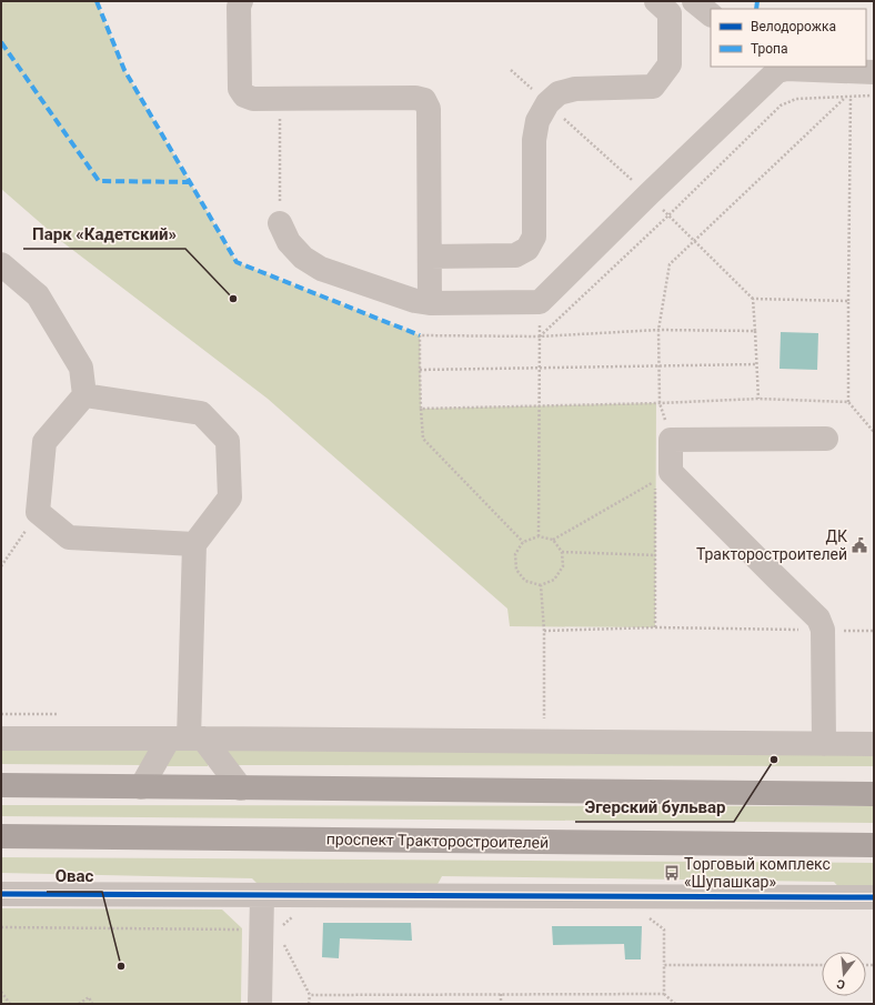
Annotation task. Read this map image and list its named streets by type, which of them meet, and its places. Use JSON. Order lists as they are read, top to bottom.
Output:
{
  "streets": {
    "main road": ["проспект Тракторостроителей"]
  },
  "places": {
    "other": ["Парк «Кадетский»", "Эгерский бульвар", "Овас"],
    "public building": ["ДК Тракторостроителей"],
    "bus stop": ["Торговый комплекс «Шупашкар»"]
  },
  "legend": ["Велодорожка", "Тропа"],
  "north": "bottom"
}
